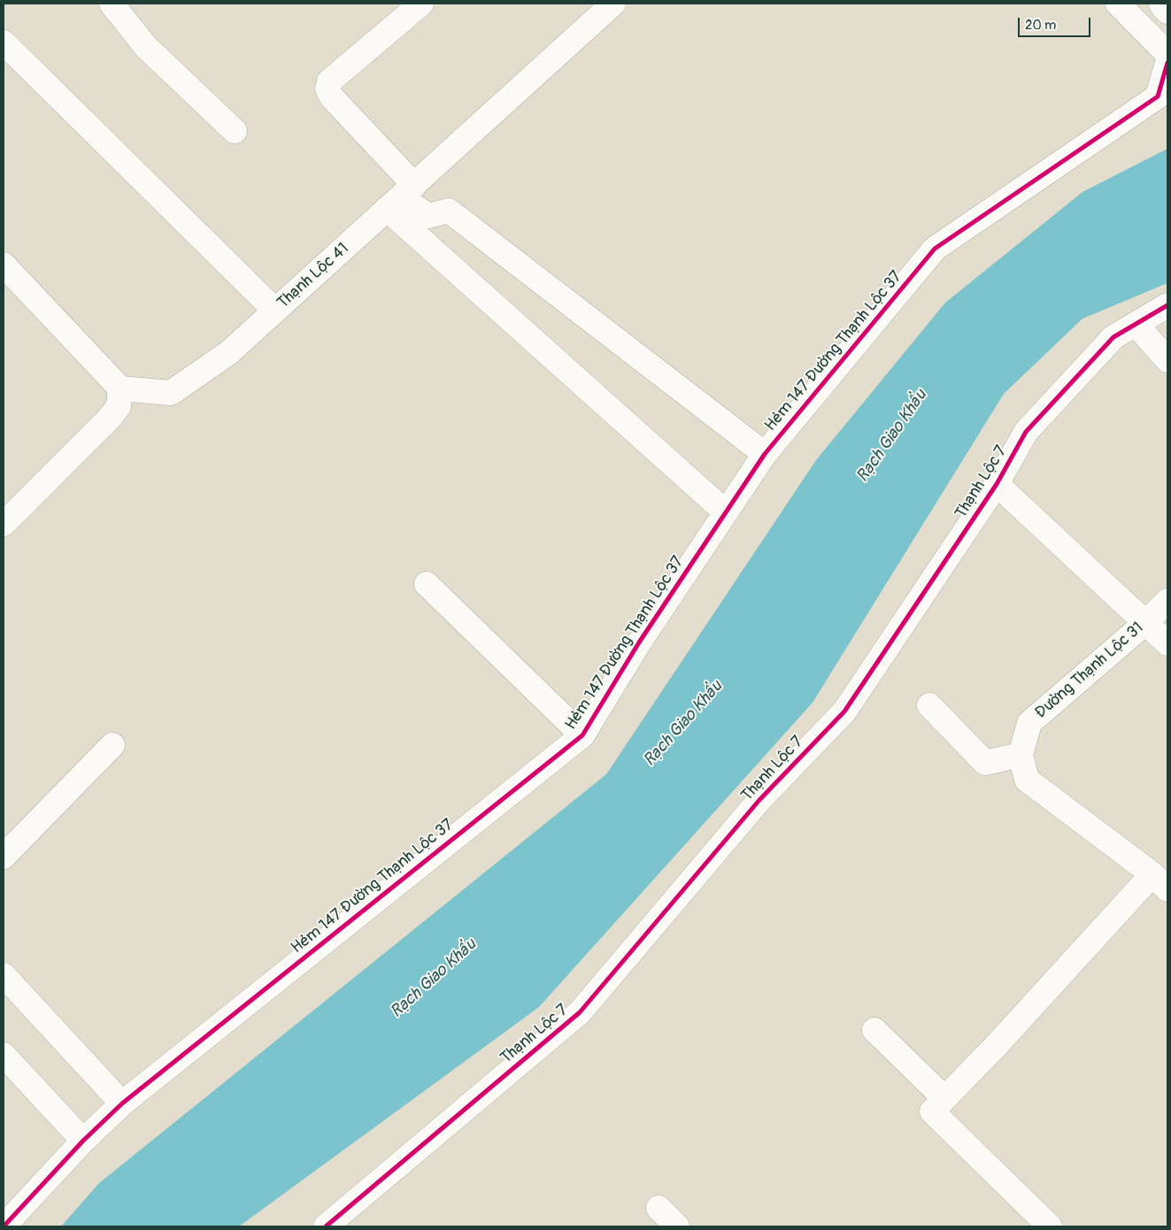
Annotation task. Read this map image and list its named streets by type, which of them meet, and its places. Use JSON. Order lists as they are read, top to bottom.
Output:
{
  "streets": {
    "street": [
      "Thạnh Lộc 41",
      "Hẻm 147 Đường Thạnh Lộc 37",
      "Thạnh Lộc 7",
      "Đường Thạnh Lộc 31"
    ]
  },
  "water": ["Rạch Giao Khẩu"],
  "scale_bar": "20 m"
}
